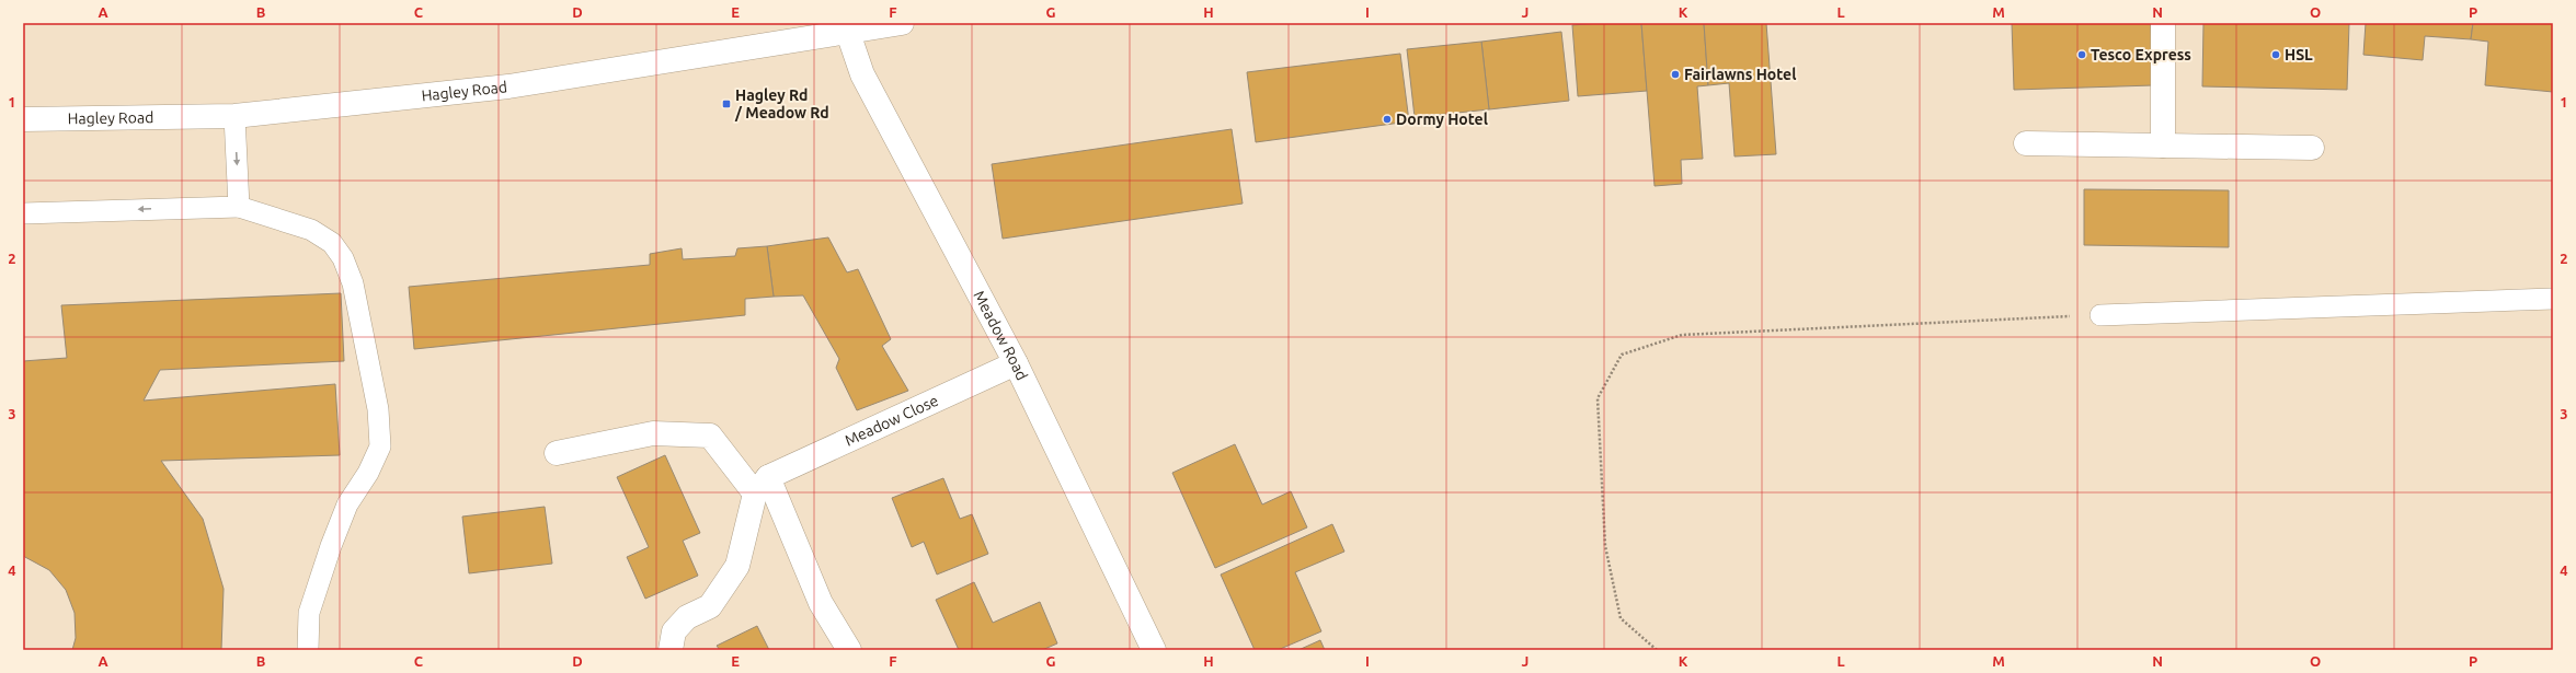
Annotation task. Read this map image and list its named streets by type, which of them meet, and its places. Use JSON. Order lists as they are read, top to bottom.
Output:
{
  "streets": {
    "main road": ["Hagley Road", "Meadow Road", "Meadow Close"]
  },
  "crossings": [
    ["Hagley Road", "Meadow Road"],
    ["Meadow Road", "Meadow Close"]
  ],
  "places": {
    "other": [
      "Tesco Express",
      "HSL",
      "Fairlawns Hotel",
      "Dormy Hotel"
    ],
    "transit": ["Hagley Rd / Meadow Rd"]
  },
  "grid": {
    "columns": [
      "A",
      "B",
      "C",
      "D",
      "E",
      "F",
      "G",
      "H",
      "I",
      "J",
      "K",
      "L",
      "M",
      "N",
      "O",
      "P"
    ],
    "rows": [
      "1",
      "2",
      "3",
      "4"
    ]
  }
}
